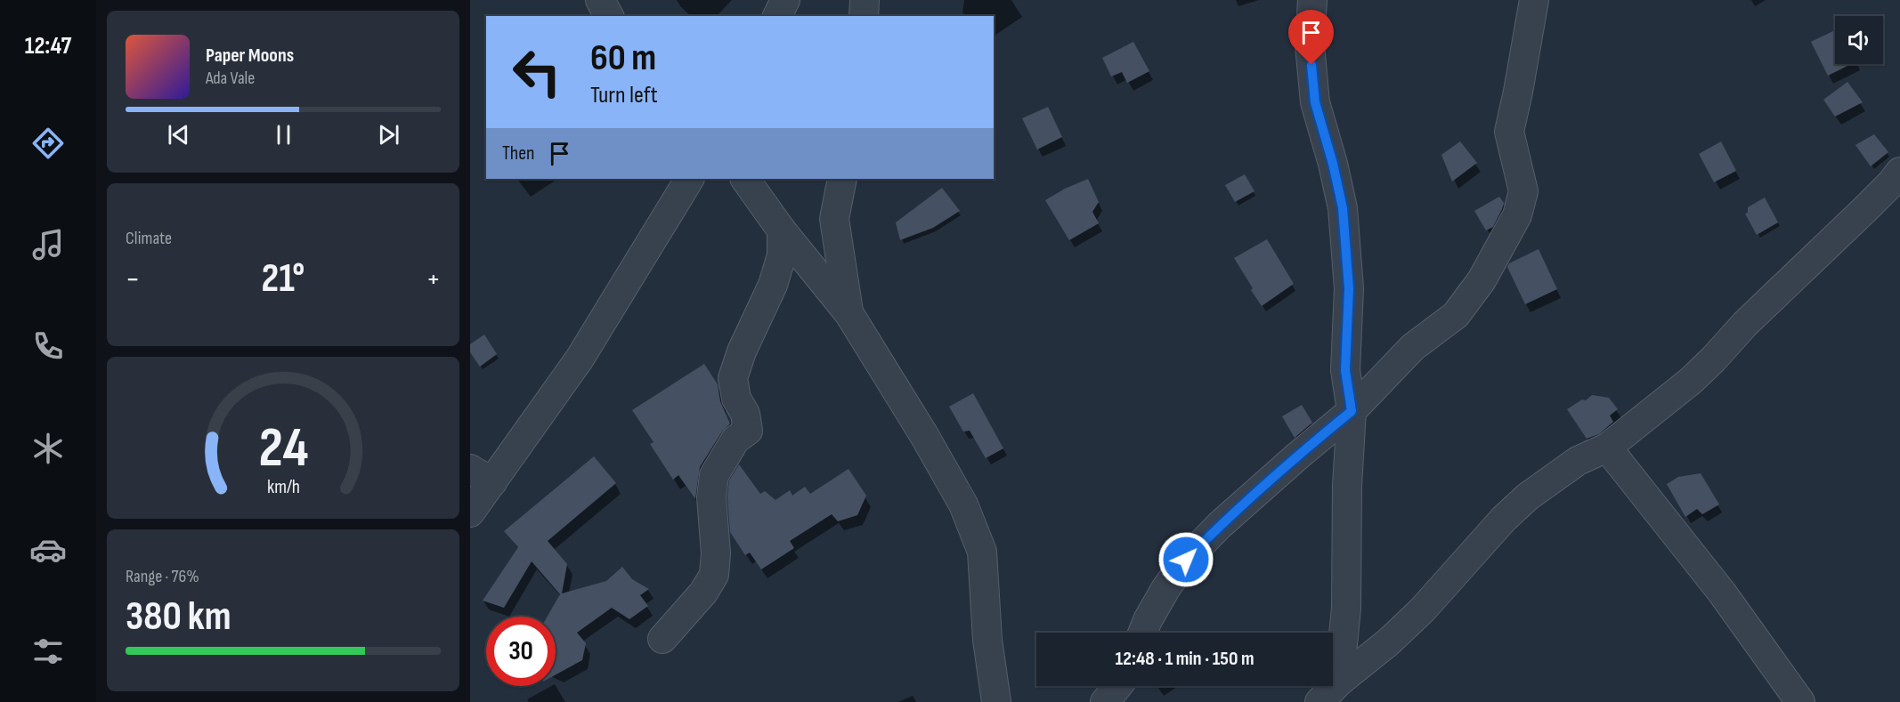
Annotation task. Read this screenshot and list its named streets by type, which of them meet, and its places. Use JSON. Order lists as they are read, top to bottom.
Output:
{
  "page": {
    "tabs": "12:47",
    "turn": ["60 m", "Turn left"],
    "song": ["Paper Moons", "Ada Vale"],
    "then": "Then",
    "tile": [
      "Climate",
      ["Range · 76%", "380 km"]
    ],
    "heat": ["−", "21°", "+"],
    "limit": "30",
    "trip": "12:48 · 1 min · 150 m",
    "gauge": ["24", "km/h"]
  }
}
